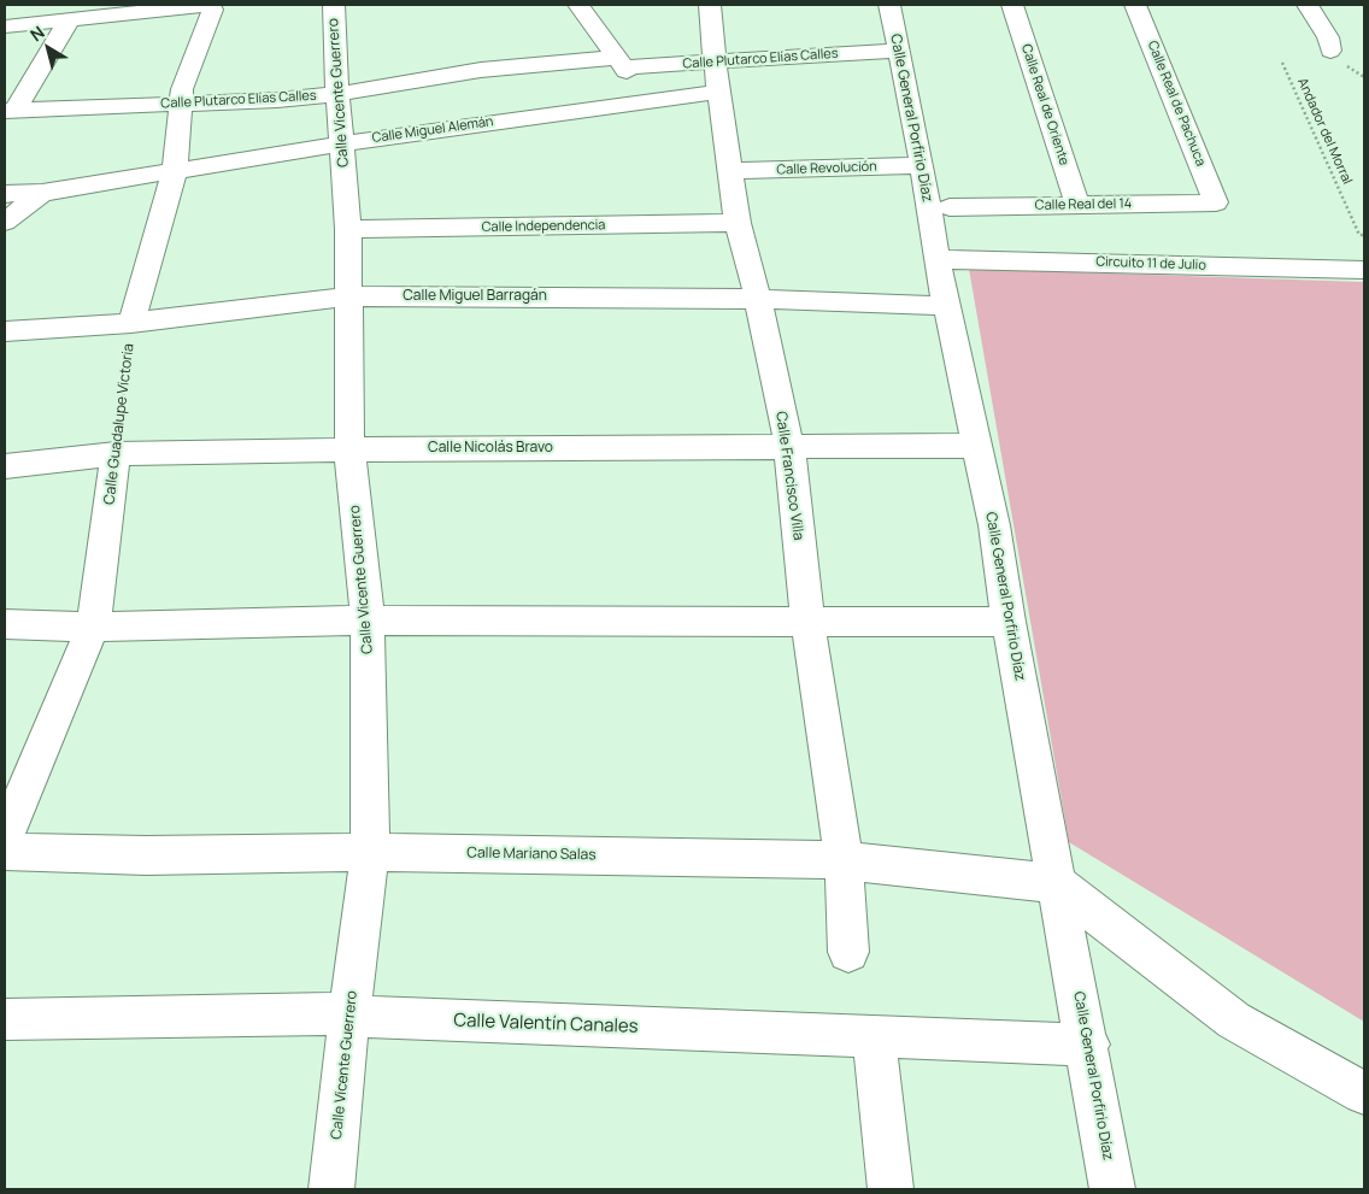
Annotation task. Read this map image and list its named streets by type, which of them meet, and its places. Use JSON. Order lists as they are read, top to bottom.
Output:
{
  "streets": {
    "street": [
      "Calle Plutarco Elías Calles",
      "Calle Vicente Guerrero",
      "Calle Real de Pachuca",
      "Calle Real de Oriente",
      "Calle General Porfirio Díaz",
      "Calle Miguel Alemán",
      "Calle Revolución",
      "Calle Real del 14",
      "Calle Independencia",
      "Circuito 11 de Julio",
      "Calle Miguel Barragán",
      "Calle Guadalupe Victoria",
      "Calle Nicolás Bravo",
      "Calle Francisco Villa",
      "Calle Mariano Salas",
      "Calle Valentín Canales"
    ],
    "path": ["Andador del Morral"]
  },
  "crossings": [
    ["Calle Plutarco Elías Calles", "Calle Vicente Guerrero"],
    ["Calle Plutarco Elías Calles", "Calle General Porfirio Díaz"],
    ["Calle Plutarco Elías Calles", "Calle Guadalupe Victoria"],
    ["Calle Plutarco Elías Calles", "Calle Francisco Villa"],
    ["Calle Vicente Guerrero", "Calle Miguel Alemán"],
    ["Calle Vicente Guerrero", "Calle Independencia"],
    ["Calle Vicente Guerrero", "Calle Miguel Barragán"],
    ["Calle Vicente Guerrero", "Calle Nicolás Bravo"],
    ["Calle Vicente Guerrero", "Calle Mariano Salas"],
    ["Calle Vicente Guerrero", "Calle Valentín Canales"],
    ["Calle Real de Pachuca", "Calle Real del 14"],
    ["Calle Real de Oriente", "Calle Real del 14"],
    ["Calle General Porfirio Díaz", "Calle Revolución"],
    ["Calle General Porfirio Díaz", "Circuito 11 de Julio"],
    ["Calle General Porfirio Díaz", "Calle Miguel Barragán"],
    ["Calle General Porfirio Díaz", "Calle Nicolás Bravo"],
    ["Calle General Porfirio Díaz", "Calle Mariano Salas"],
    ["Calle General Porfirio Díaz", "Calle Valentín Canales"],
    ["Calle Miguel Alemán", "Calle Guadalupe Victoria"],
    ["Calle Miguel Alemán", "Calle Francisco Villa"],
    ["Calle Revolución", "Calle Francisco Villa"],
    ["Calle Independencia", "Calle Francisco Villa"],
    ["Calle Miguel Barragán", "Calle Guadalupe Victoria"],
    ["Calle Miguel Barragán", "Calle Francisco Villa"],
    ["Calle Guadalupe Victoria", "Calle Nicolás Bravo"],
    ["Calle Nicolás Bravo", "Calle Francisco Villa"],
    ["Calle Francisco Villa", "Calle Mariano Salas"]
  ],
  "north": "top left"
}
